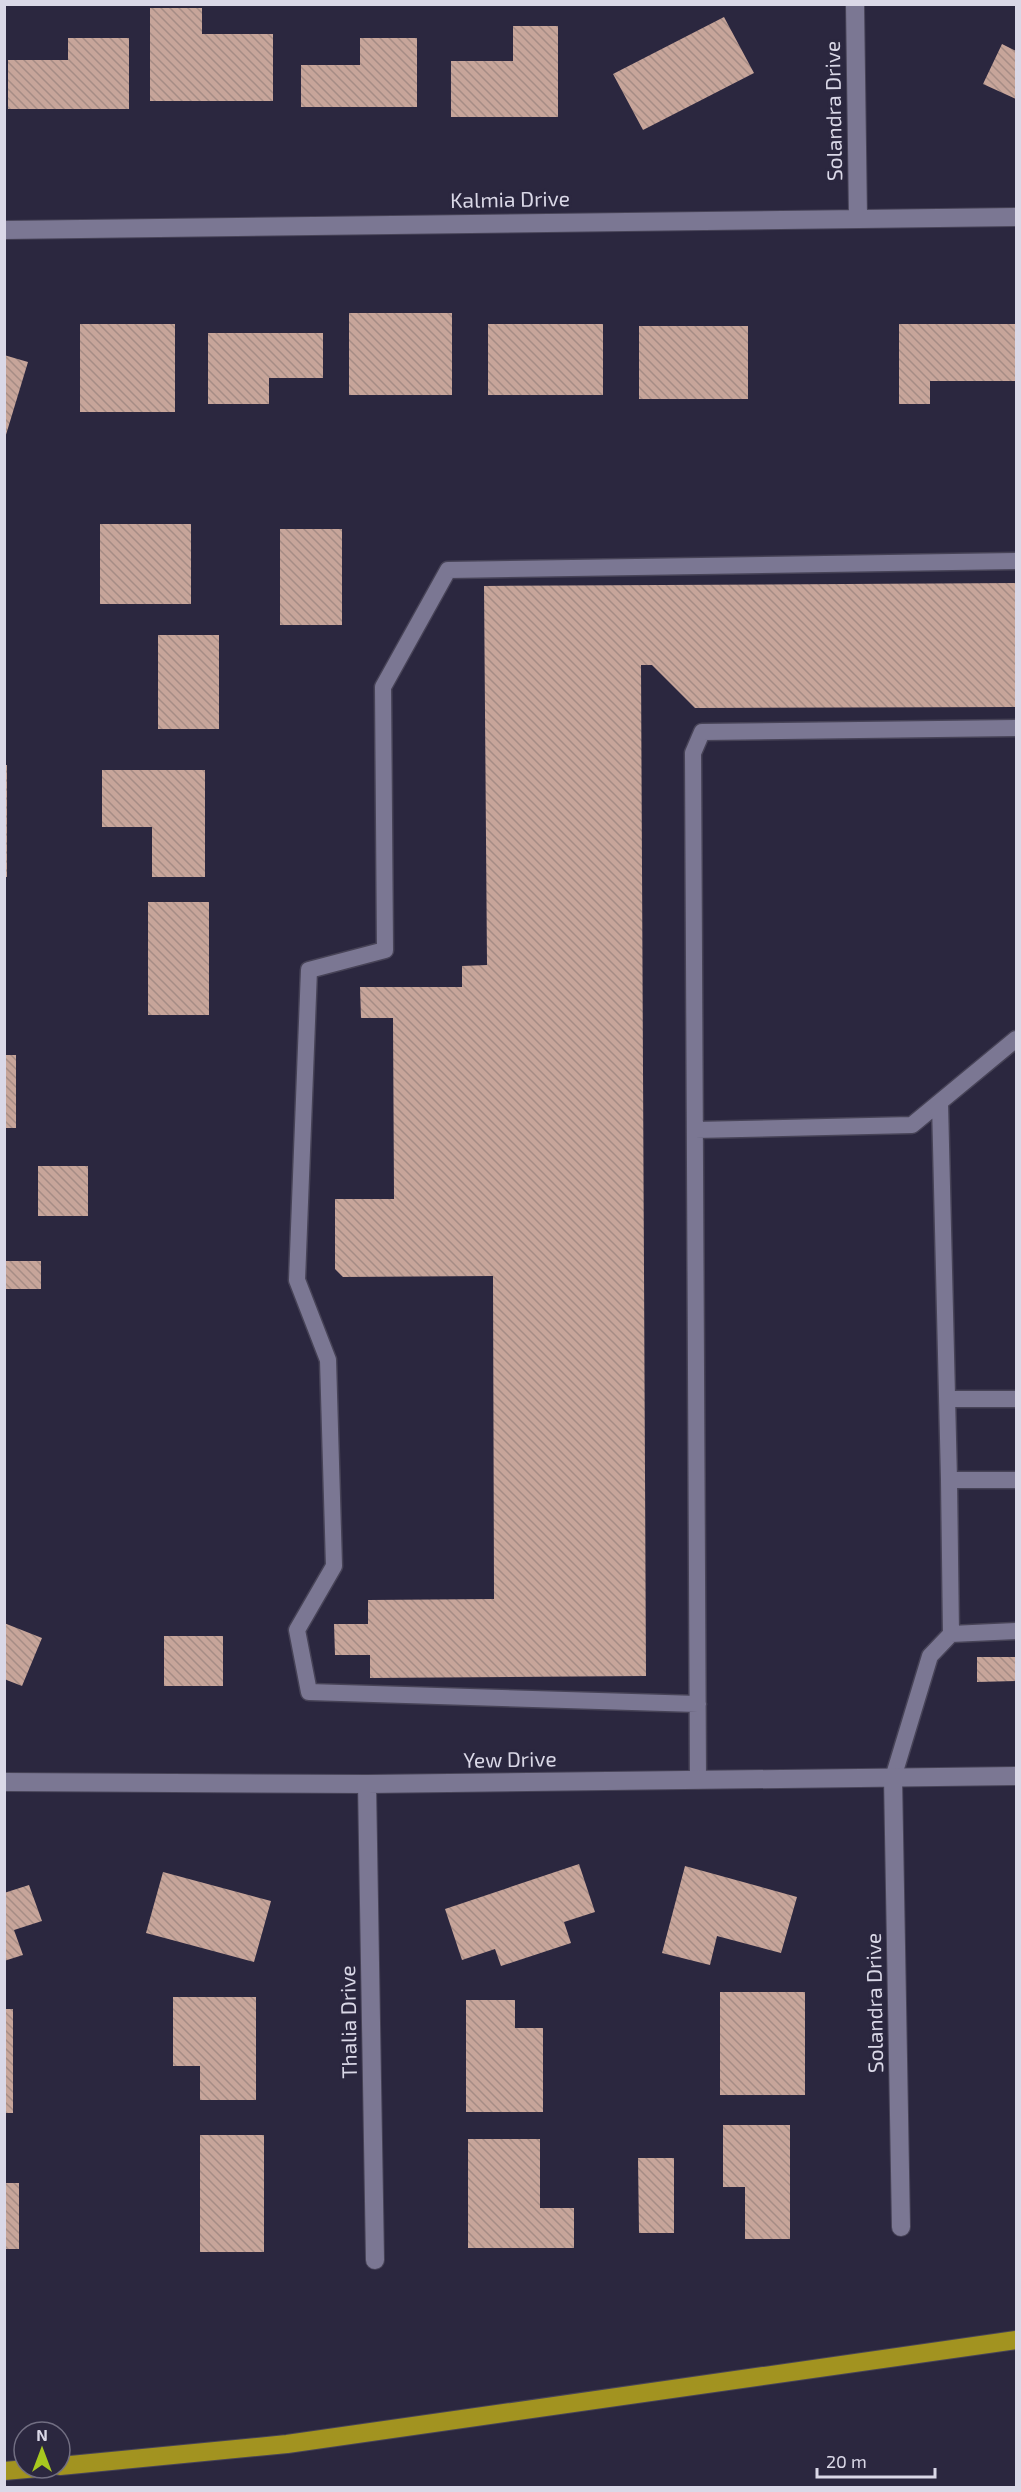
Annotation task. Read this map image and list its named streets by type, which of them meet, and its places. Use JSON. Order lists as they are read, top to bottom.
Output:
{
  "streets": {
    "street": [
      "Solandra Drive",
      "Kalmia Drive",
      "Yew Drive",
      "Thalia Drive"
    ]
  },
  "crossings": [
    ["Solandra Drive", "Kalmia Drive"],
    ["Solandra Drive", "Yew Drive"],
    ["Yew Drive", "Thalia Drive"]
  ],
  "scale_bar": "20 m",
  "north": "top"
}
